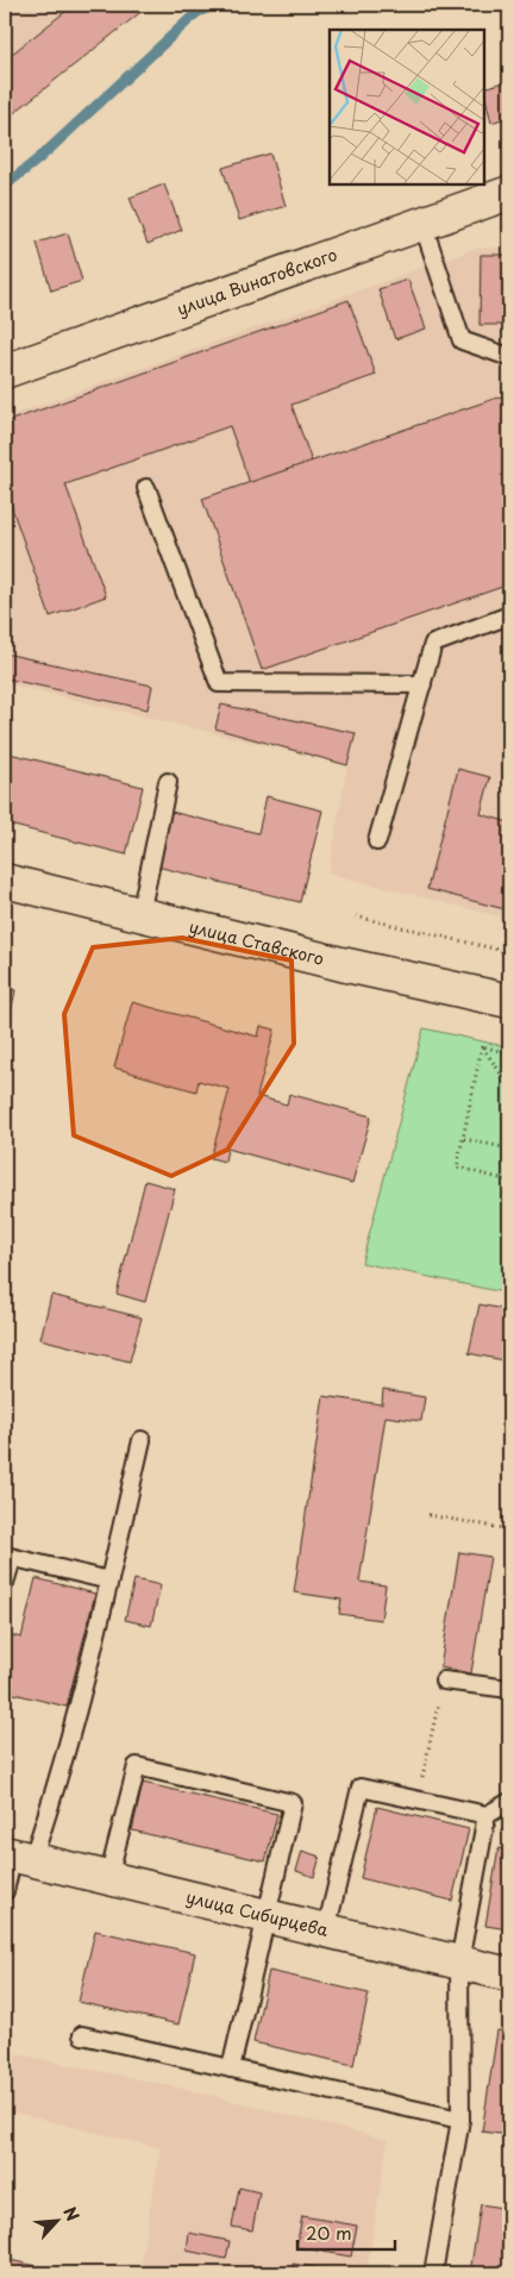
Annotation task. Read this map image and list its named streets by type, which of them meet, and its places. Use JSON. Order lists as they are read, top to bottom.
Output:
{
  "streets": {
    "street": ["улица Винатовского", "улица Ставского", "улица Сибирцева"]
  },
  "scale_bar": "20 m",
  "north": "top right"
}
